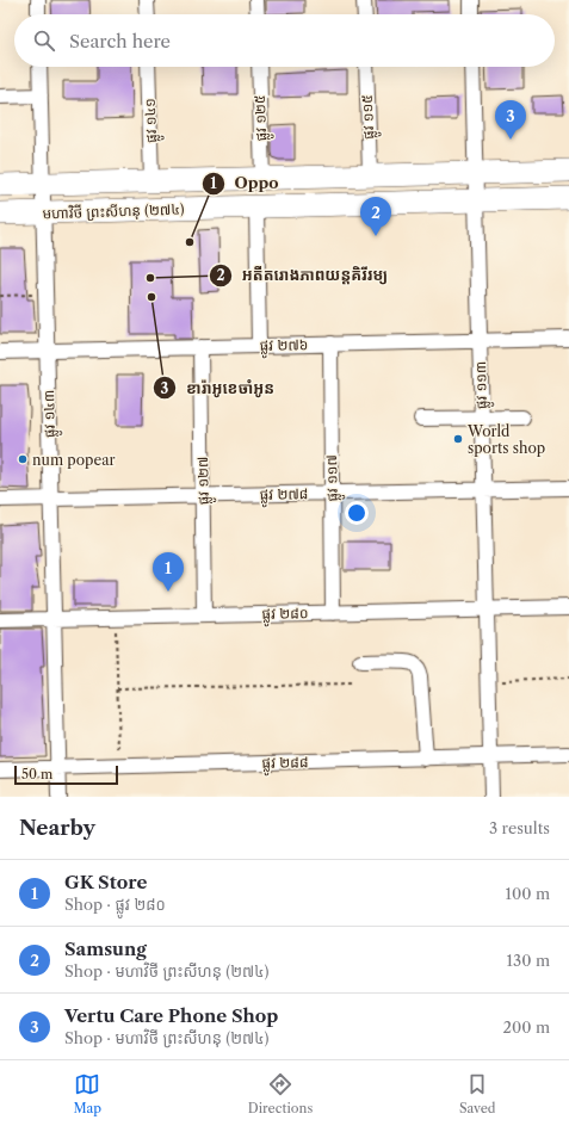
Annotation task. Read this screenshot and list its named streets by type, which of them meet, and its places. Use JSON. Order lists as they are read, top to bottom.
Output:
{
  "streets": {
    "main road": ["មហាវិថី ព្រះសីហនុ (២៧៤)"],
    "street": [
      "ផ្លូវ ១១៥",
      "ផ្លូវ ១២៥",
      "ផ្លូវ ១៤១",
      "ផ្លូវ ២៧៦",
      "ផ្លូវ ១១៣",
      "ផ្លូវ ១៤៣",
      "ផ្លូវ ១១៧",
      "ផ្លូវ ១២៧",
      "ផ្លូវ ២៧៨",
      "ផ្លូវ ២៨០",
      "ផ្លូវ ២៨៨"
    ]
  },
  "crossings": [
    ["ផ្លូវ ១១៥", "មហាវិថី ព្រះសីហនុ (២៧៤)"],
    ["ផ្លូវ ១២៥", "មហាវិថី ព្រះសីហនុ (២៧៤)"],
    ["ផ្លូវ ១៤១", "មហាវិថី ព្រះសីហនុ (២៧៤)"],
    ["មហាវិថី ព្រះសីហនុ (២៧៤)", "ផ្លូវ ១១៣"],
    ["មហាវិថី ព្រះសីហនុ (២៧៤)", "ផ្លូវ ១៤៣"],
    ["ផ្លូវ ២៧៦", "ផ្លូវ ១១៣"],
    ["ផ្លូវ ២៧៦", "ផ្លូវ ១៤៣"],
    ["ផ្លូវ ២៧៦", "ផ្លូវ ១១៧"],
    ["ផ្លូវ ២៧៦", "ផ្លូវ ១២៧"],
    ["ផ្លូវ ១១៣", "ផ្លូវ ២៧៨"],
    ["ផ្លូវ ១១៣", "ផ្លូវ ២៨០"],
    ["ផ្លូវ ១១៣", "ផ្លូវ ២៨៨"],
    ["ផ្លូវ ១៤៣", "ផ្លូវ ២៧៨"],
    ["ផ្លូវ ១៤៣", "ផ្លូវ ២៨០"],
    ["ផ្លូវ ១៤៣", "ផ្លូវ ២៨៨"],
    ["ផ្លូវ ១១៧", "ផ្លូវ ២៧៨"],
    ["ផ្លូវ ១១៧", "ផ្លូវ ២៨០"],
    ["ផ្លូវ ១២៧", "ផ្លូវ ២៧៨"],
    ["ផ្លូវ ១២៧", "ផ្លូវ ២៨០"]
  ],
  "places": [
    "Oppo",
    "អតីតរោងភាពយន្តគិរីរម្យ",
    "ខារ៉ាអូខេចាំអូន",
    "World sports shop",
    "num popear"
  ],
  "scale_bar": "50 m",
  "page": {
    "search": "Search here",
    "pins": ["3", "2", "1"],
    "scale": "50 m",
    "heading": ["Nearby", "3 results"],
    "list": [
      {
        "mark": "1",
        "name": "GK Store",
        "note": "Shop · ផ្លូវ ២៨០",
        "value": "100 m"
      },
      {
        "mark": "2",
        "name": "Samsung",
        "note": "Shop · មហាវិថី ព្រះសីហនុ (២៧៤)",
        "value": "130 m"
      },
      {
        "mark": "3",
        "name": "Vertu Care Phone Shop",
        "note": "Shop · មហាវិថី ព្រះសីហនុ (២៧៤)",
        "value": "200 m"
      }
    ],
    "nav": ["Map", "Directions", "Saved"]
  }
}
